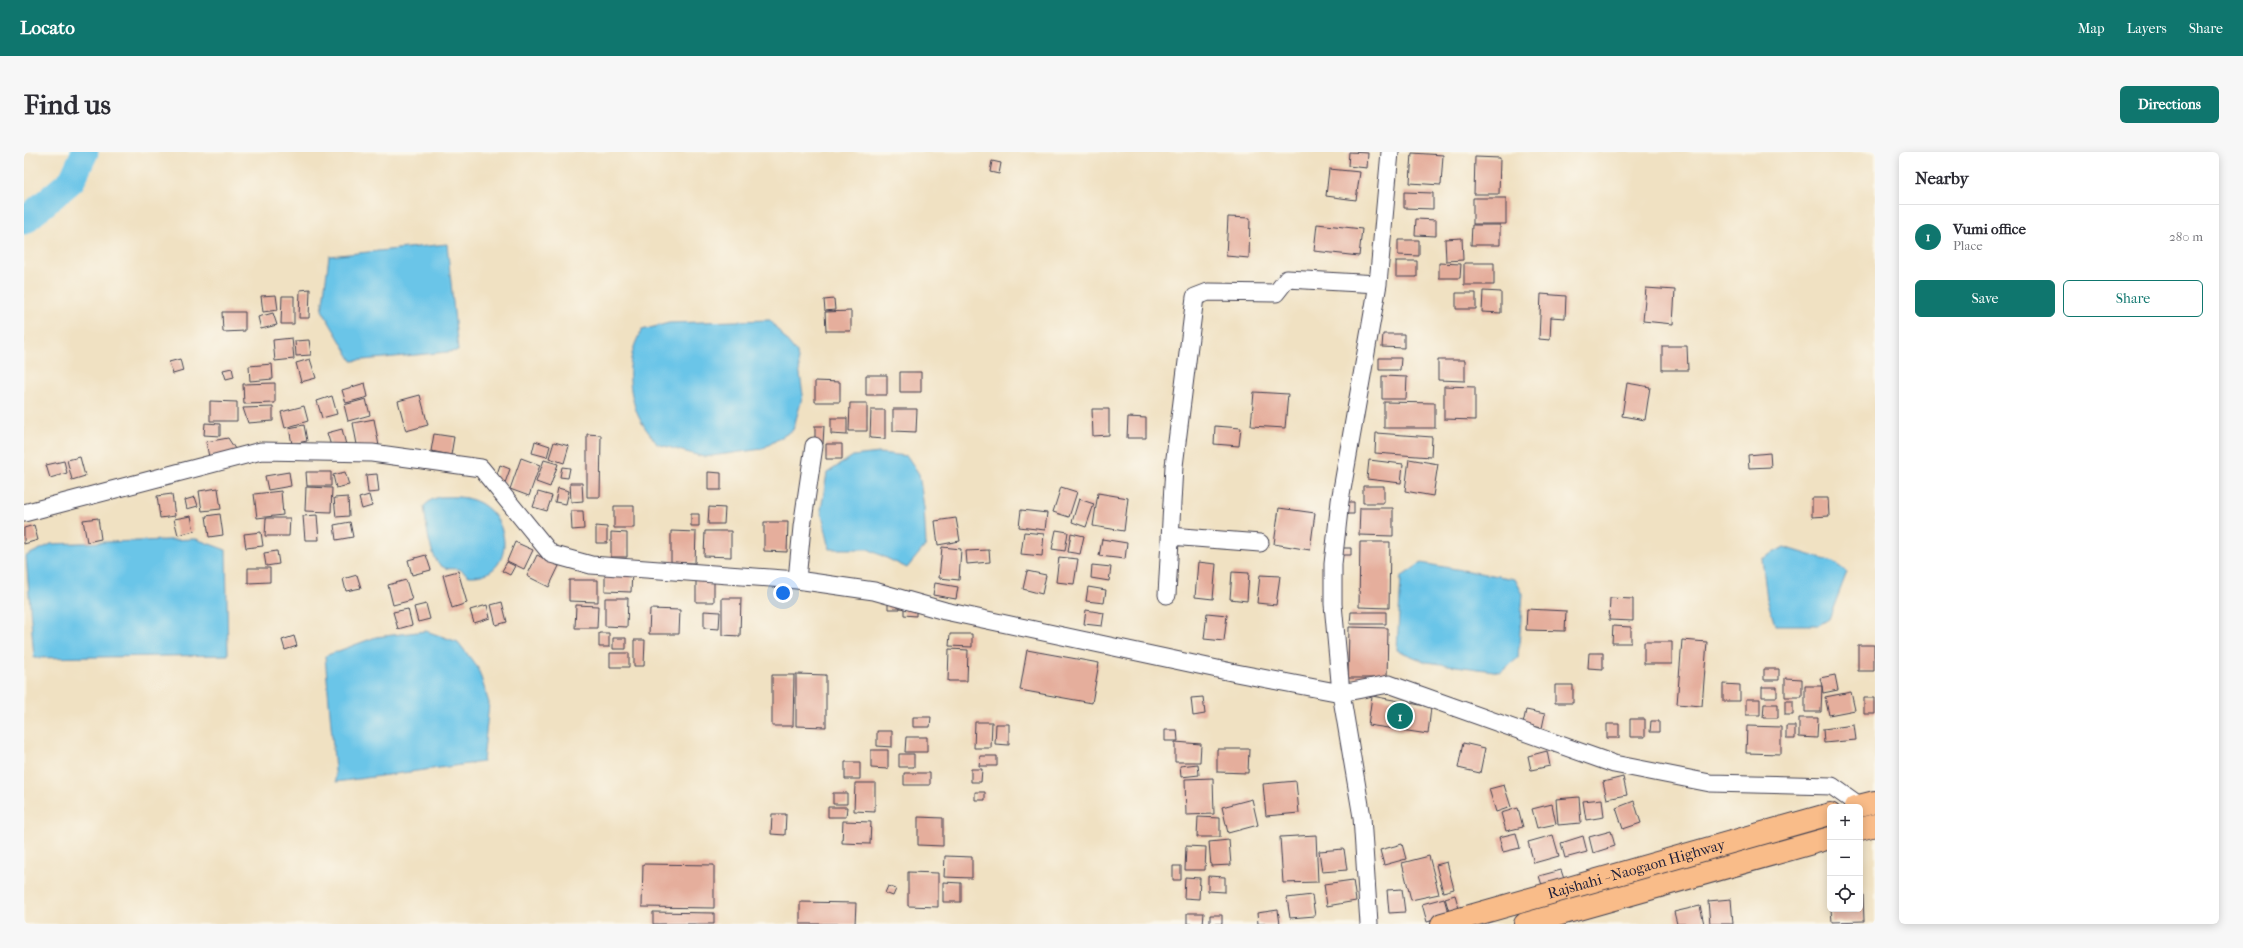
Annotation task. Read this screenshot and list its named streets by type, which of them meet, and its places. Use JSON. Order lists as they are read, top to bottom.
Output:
{
  "streets": {
    "main road": ["Rajshahi - Naogaon Highway"]
  },
  "page": {
    "header": "Locato",
    "nav": ["Map", "Layers", "Share"],
    "buttons": [
      "Directions",
      ["Save", "Share"]
    ],
    "title": "Find us",
    "heading": "Nearby",
    "list": [
      {
        "mark": "1",
        "name": "Vumi office",
        "note": "Place",
        "value": "280 m"
      }
    ],
    "pins": "1",
    "map_buttons": ["+", "−"]
  }
}
